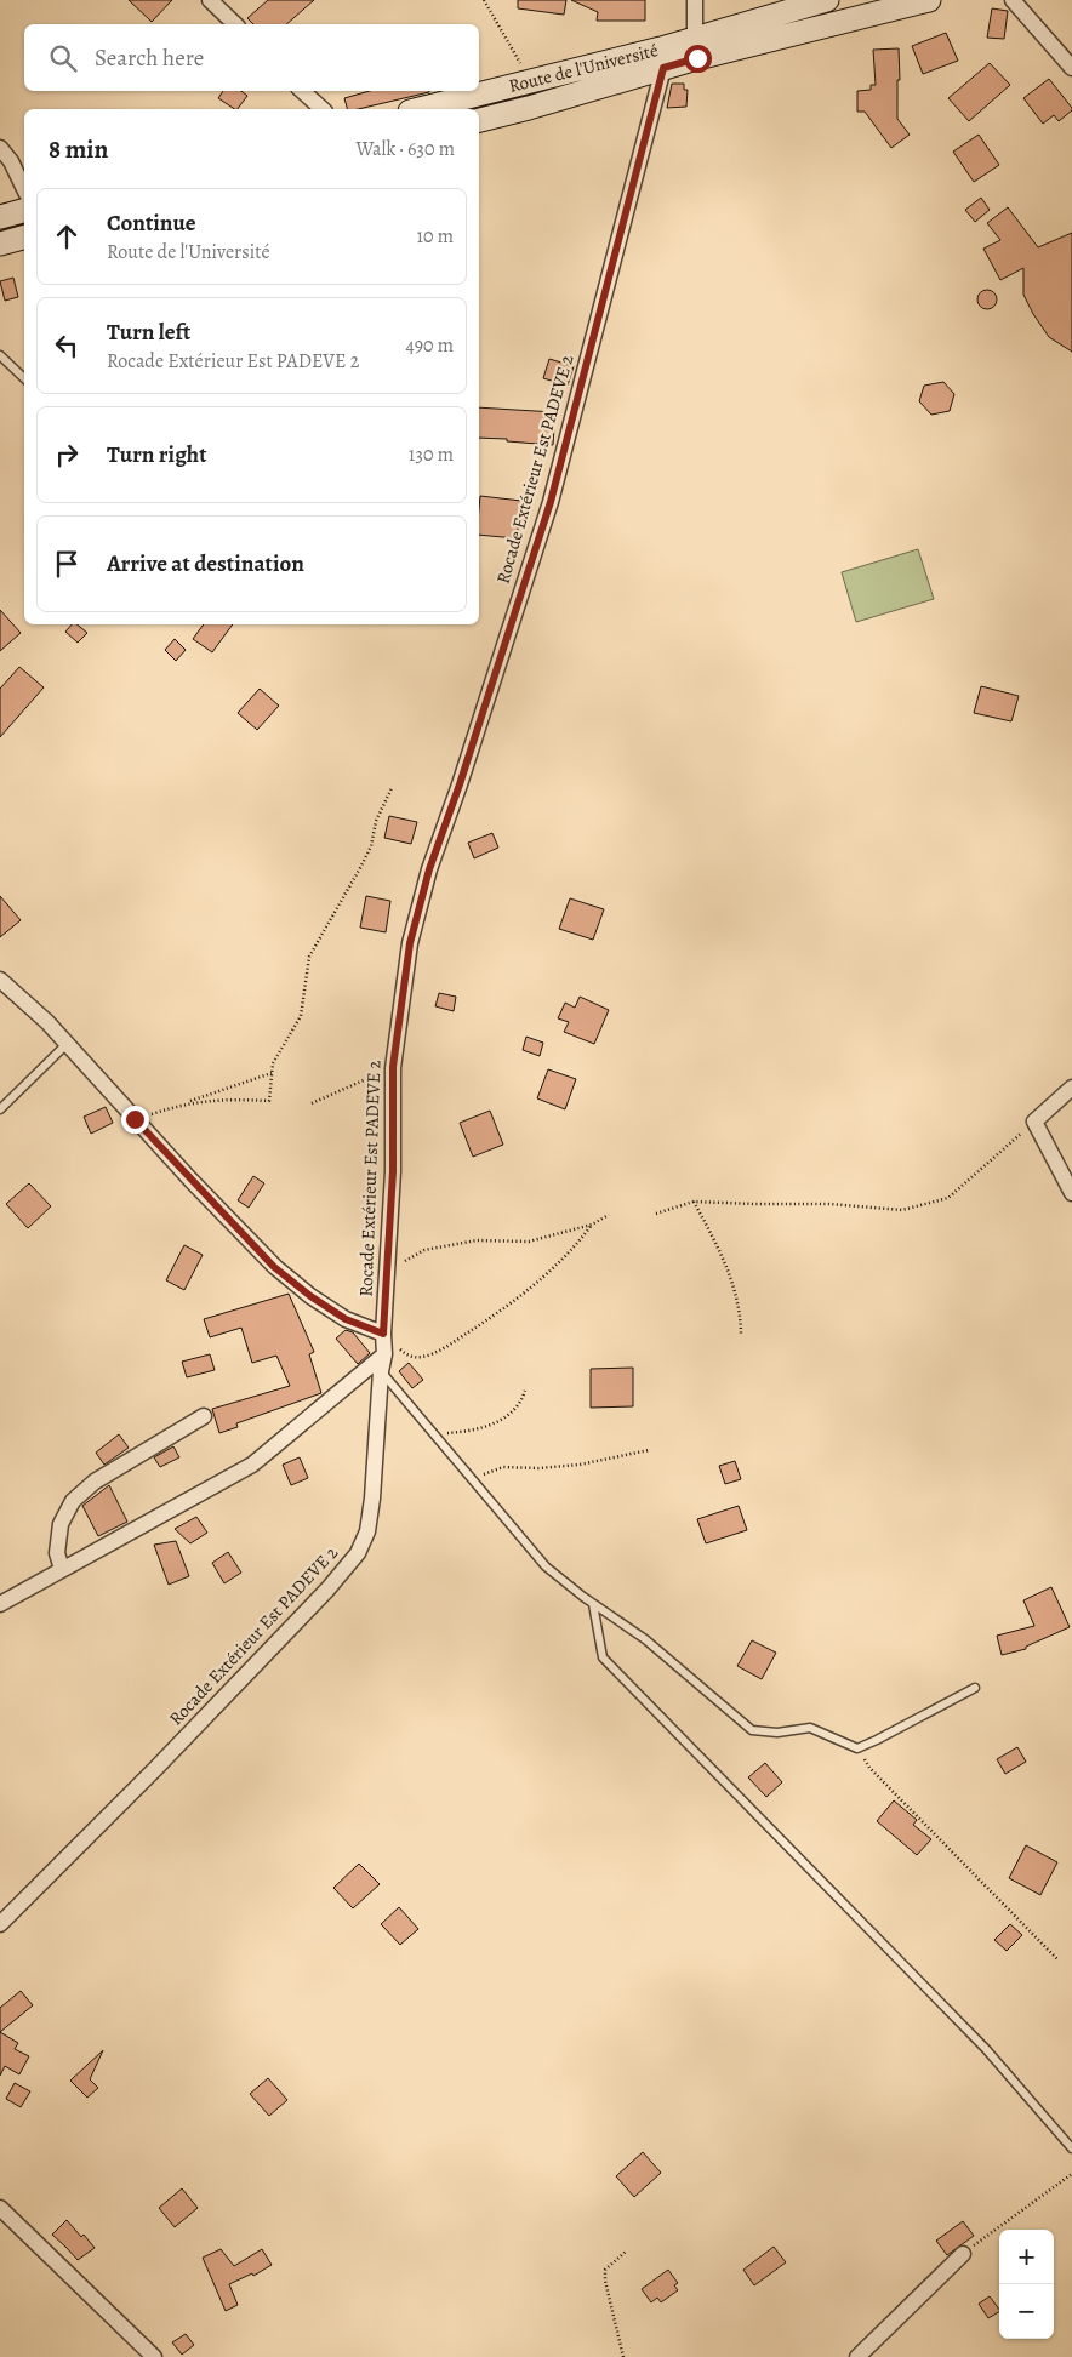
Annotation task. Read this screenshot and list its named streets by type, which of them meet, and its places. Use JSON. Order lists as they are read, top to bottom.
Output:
{
  "streets": {
    "main road": ["Route de l'Université"],
    "street": ["Rocade Extérieur Est PADEVE 2"]
  },
  "crossings": [
    ["Route de l'Université", "Rocade Extérieur Est PADEVE 2"]
  ],
  "page": {
    "search": "Search here",
    "heading": ["8 min", "Walk · 630 m"],
    "list": [
      ["Continue", "Route de l'Université", "10 m"],
      ["Turn left", "Rocade Extérieur Est PADEVE 2", "490 m"],
      ["Turn right", "130 m"],
      "Arrive at destination"
    ],
    "map_buttons": ["+", "−"]
  }
}
